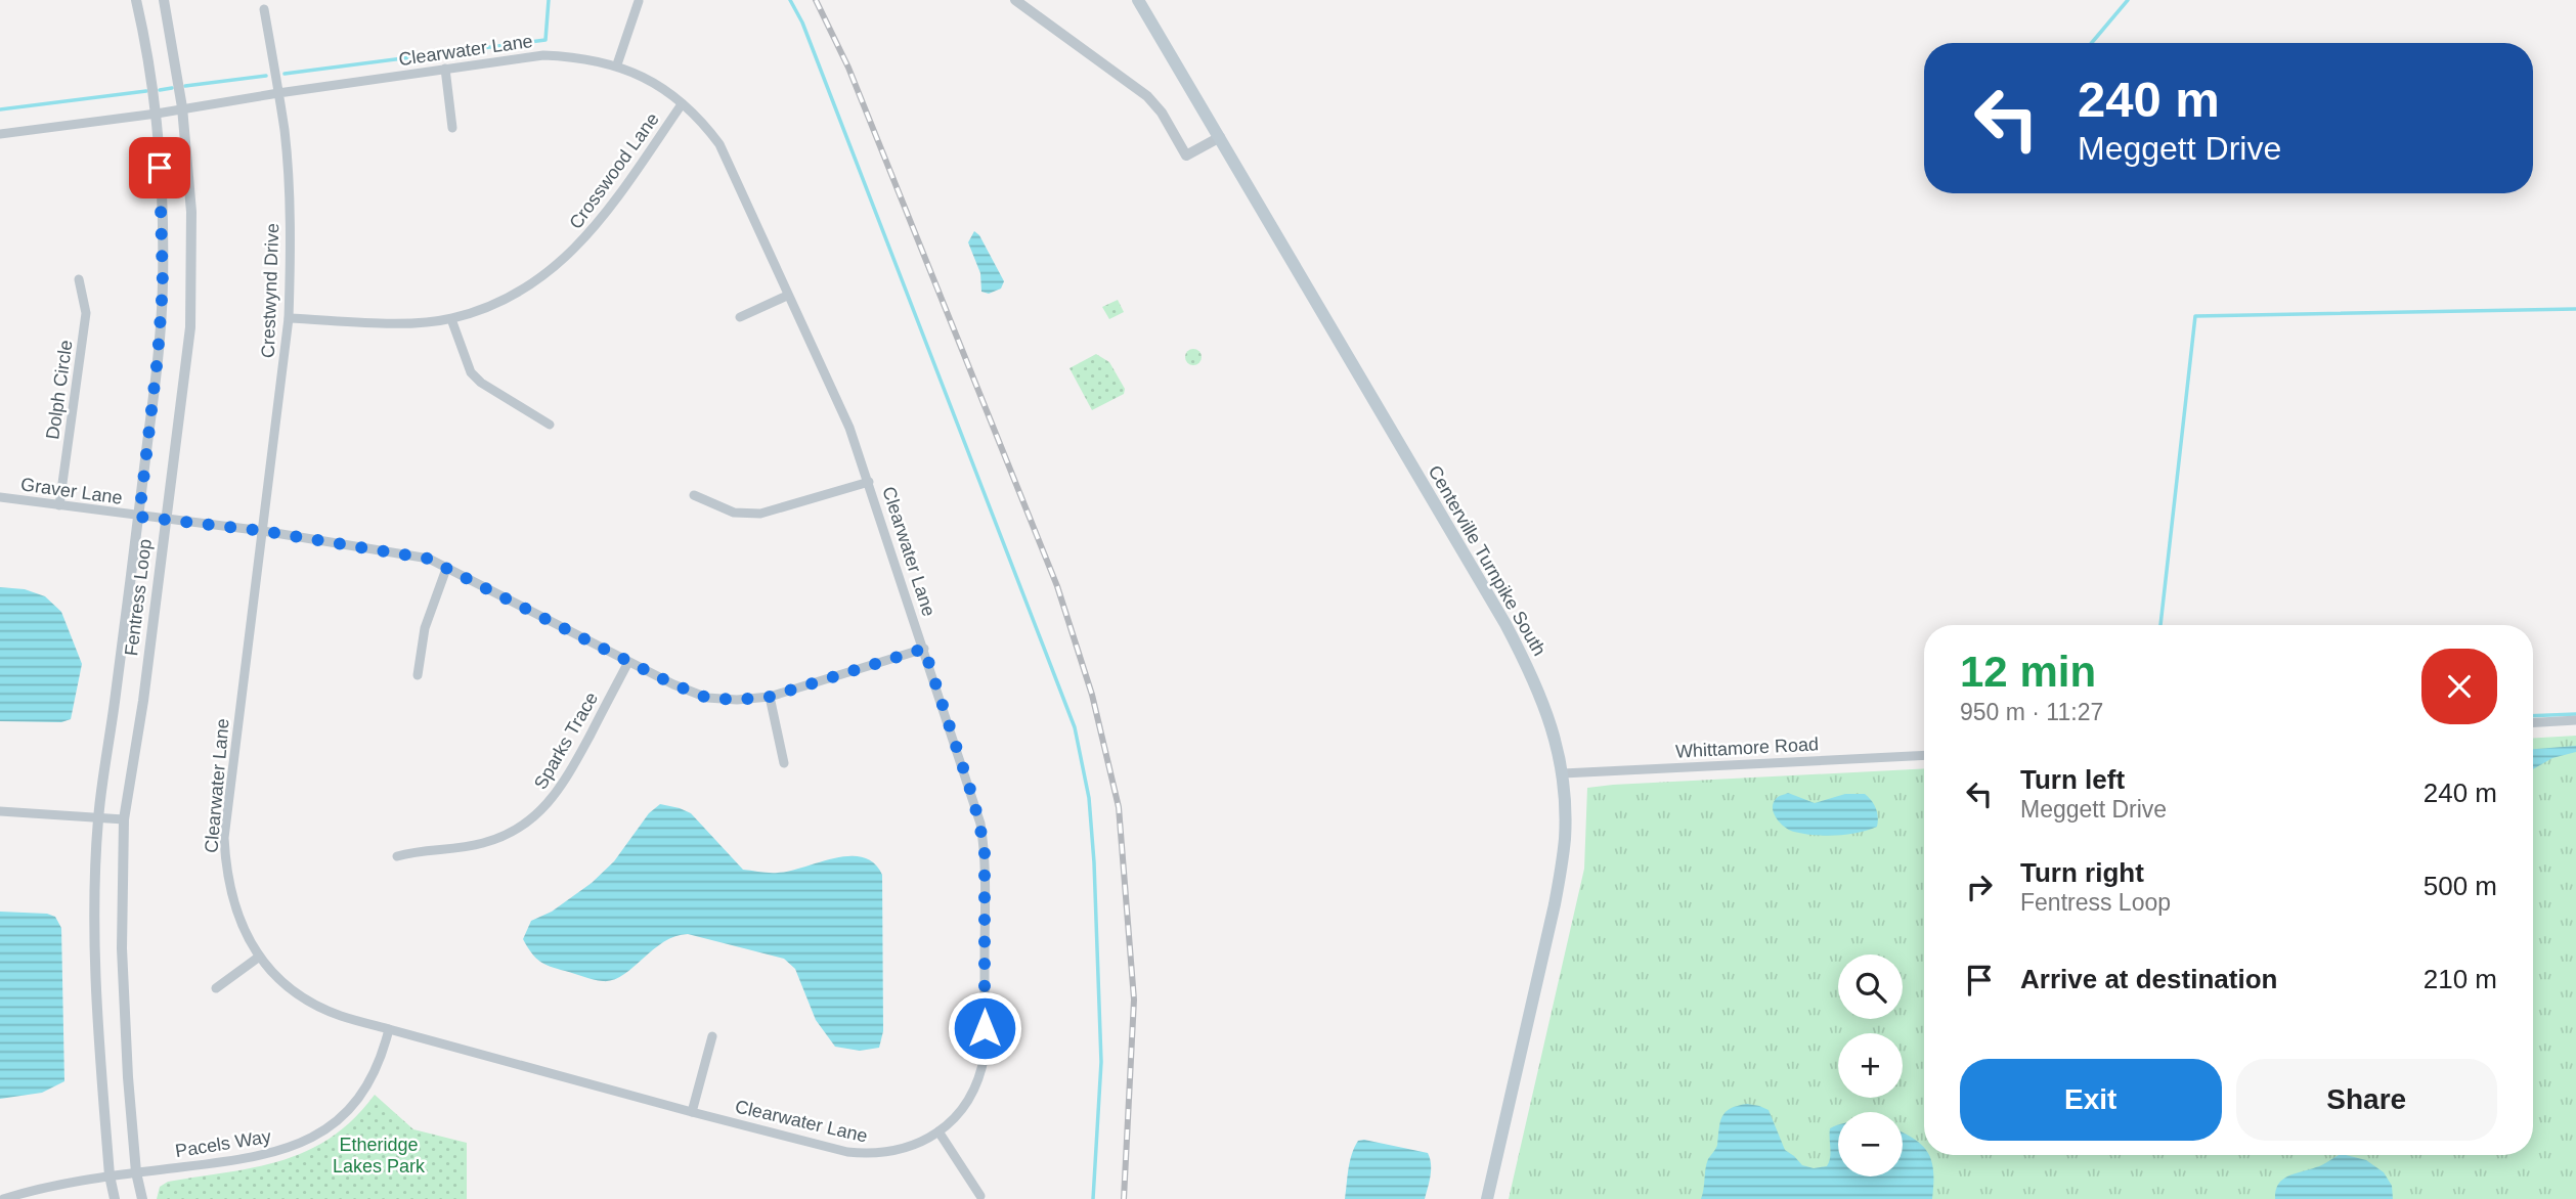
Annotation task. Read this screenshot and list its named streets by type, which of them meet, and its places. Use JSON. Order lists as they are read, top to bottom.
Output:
{
  "streets": {
    "main road": ["Centerville Turnpike South"],
    "street": [
      "Clearwater Lane",
      "Crosswood Lane",
      "Crestwynd Drive",
      "Dolph Circle",
      "Graver Lane",
      "Fentress Loop",
      "Sparks Trace",
      "Whittamore Road",
      "Pacels Way"
    ]
  },
  "crossings": [
    ["Clearwater Lane", "Crosswood Lane"],
    ["Clearwater Lane", "Crestwynd Drive"],
    ["Clearwater Lane", "Graver Lane"],
    ["Clearwater Lane", "Fentress Loop"],
    ["Clearwater Lane", "Pacels Way"],
    ["Crosswood Lane", "Crestwynd Drive"],
    ["Crestwynd Drive", "Graver Lane"],
    ["Dolph Circle", "Graver Lane"],
    ["Graver Lane", "Fentress Loop"],
    ["Graver Lane", "Sparks Trace"],
    ["Centerville Turnpike South", "Whittamore Road"],
    ["Fentress Loop", "Pacels Way"]
  ],
  "parks": ["Etheridge Lakes Park"],
  "page": {
    "turn": ["240 m", "Meggett Drive"],
    "heading": ["12 min", "950 m · 11:27"],
    "list": [
      {
        "name": "Turn left",
        "note": "Meggett Drive",
        "value": "240 m"
      },
      {
        "name": "Turn right",
        "note": "Fentress Loop",
        "value": "500 m"
      },
      {
        "name": "Arrive at destination",
        "value": "210 m"
      }
    ],
    "map_buttons": ["+", "−"],
    "buttons": ["Exit", "Share"]
  }
}
